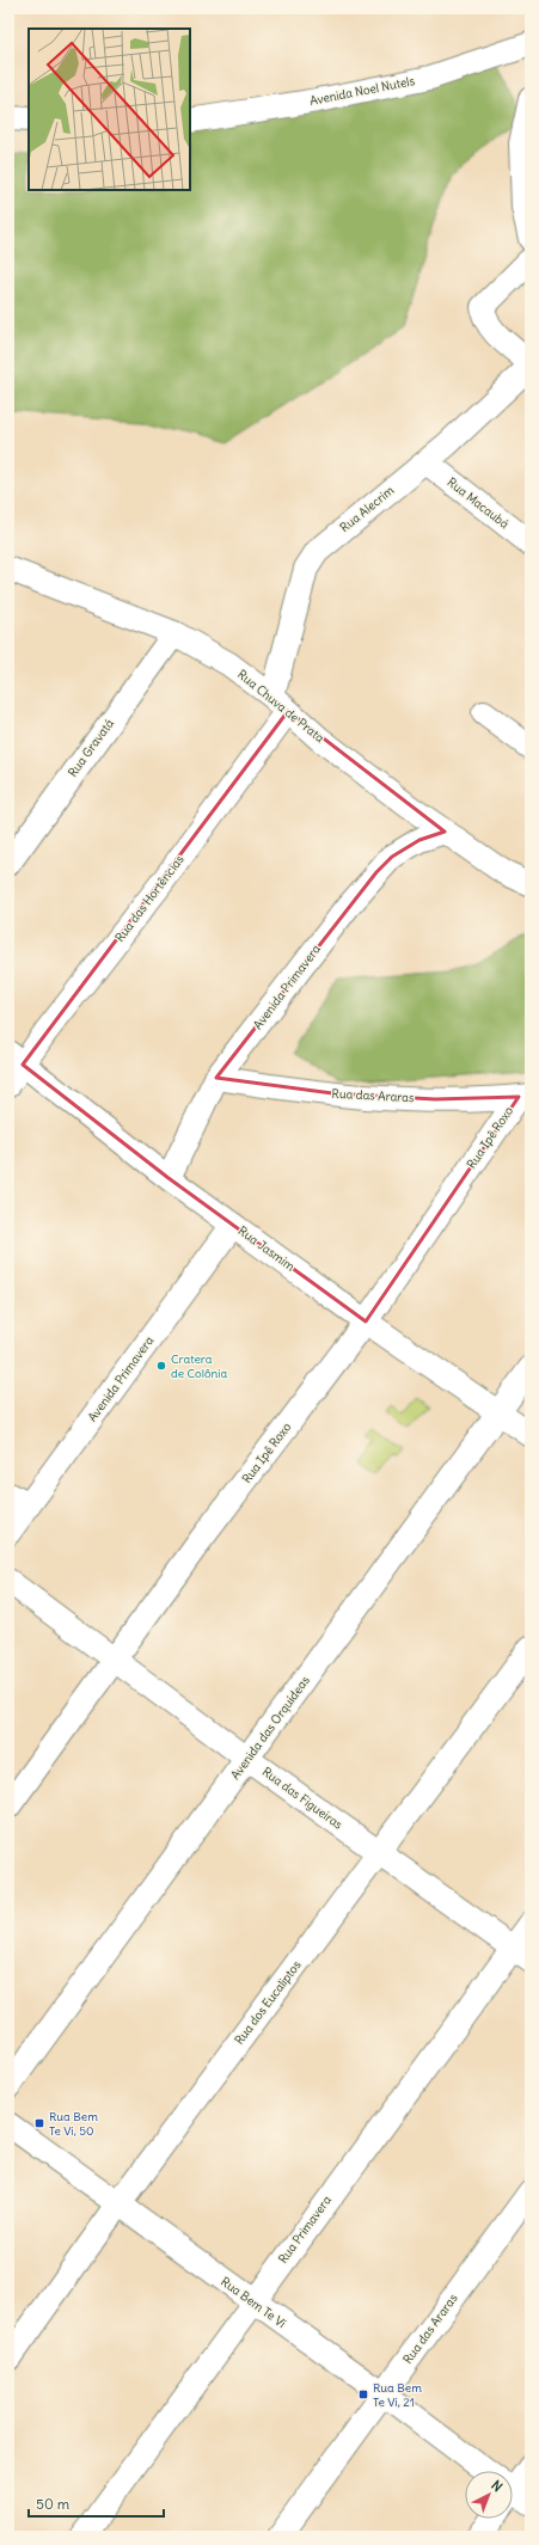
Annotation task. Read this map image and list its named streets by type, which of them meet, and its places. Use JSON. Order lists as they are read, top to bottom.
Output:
{
  "streets": {
    "street": [
      "Avenida Noel Nutels",
      "Rua Macaubá",
      "Rua Alecrim",
      "Rua Chuva de Prata",
      "Rua Gravatá",
      "Rua das Hortências",
      "Avenida Primavera",
      "Rua das Araras",
      "Rua Ipê Roxo",
      "Rua Jasmim",
      "Avenida das Orquídeas",
      "Rua das Figueiras",
      "Rua dos Eucaliptos",
      "Rua Primavera",
      "Rua Bem Te Vi"
    ]
  },
  "crossings": [
    ["Rua Macaubá", "Rua Alecrim"],
    ["Rua Alecrim", "Rua Chuva de Prata"],
    ["Rua Alecrim", "Rua das Hortências"],
    ["Rua Chuva de Prata", "Rua Gravatá"],
    ["Rua Chuva de Prata", "Rua das Hortências"],
    ["Rua Chuva de Prata", "Avenida Primavera"],
    ["Rua das Hortências", "Rua Jasmim"],
    ["Avenida Primavera", "Rua das Araras"],
    ["Avenida Primavera", "Rua Jasmim"],
    ["Rua das Araras", "Rua Ipê Roxo"],
    ["Rua das Araras", "Rua Bem Te Vi"],
    ["Rua Ipê Roxo", "Rua Jasmim"],
    ["Rua Ipê Roxo", "Rua das Figueiras"],
    ["Rua Jasmim", "Avenida das Orquídeas"],
    ["Avenida das Orquídeas", "Rua das Figueiras"],
    ["Rua das Figueiras", "Rua dos Eucaliptos"],
    ["Rua das Figueiras", "Rua Primavera"],
    ["Rua dos Eucaliptos", "Rua Bem Te Vi"],
    ["Rua Primavera", "Rua Bem Te Vi"]
  ],
  "places": {
    "other": ["Cratera de Colônia"],
    "transit": ["Rua Bem Te Vi, 50", "Rua Bem Te Vi, 21"]
  },
  "scale_bar": "50 m",
  "north": "top right"
}
